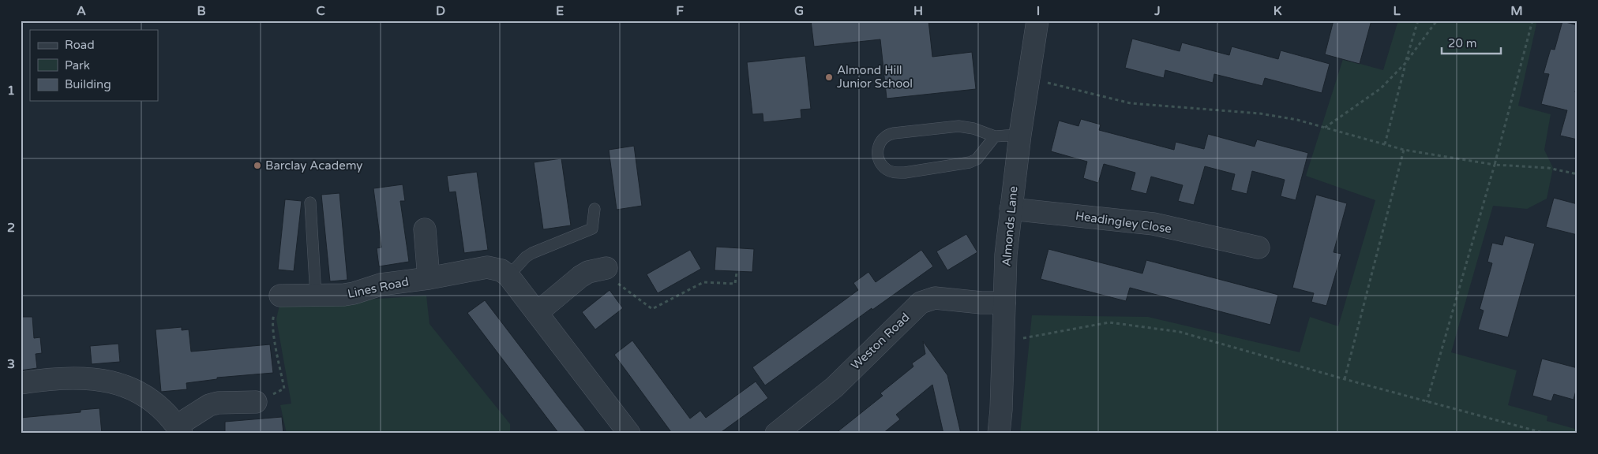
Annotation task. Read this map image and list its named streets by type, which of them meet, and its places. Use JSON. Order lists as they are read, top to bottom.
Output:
{
  "streets": {
    "street": [
      "Headingley Close",
      "Almonds Lane",
      "Lines Road",
      "Weston Road"
    ]
  },
  "crossings": [
    ["Headingley Close", "Almonds Lane"],
    ["Almonds Lane", "Weston Road"]
  ],
  "places": ["Almond Hill Junior School", "Barclay Academy"],
  "legend": ["Road", "Park", "Building"],
  "scale_bar": "20 m",
  "grid": {
    "columns": [
      "A",
      "B",
      "C",
      "D",
      "E",
      "F",
      "G",
      "H",
      "I",
      "J",
      "K",
      "L",
      "M"
    ],
    "rows": ["1", "2", "3"]
  }
}
